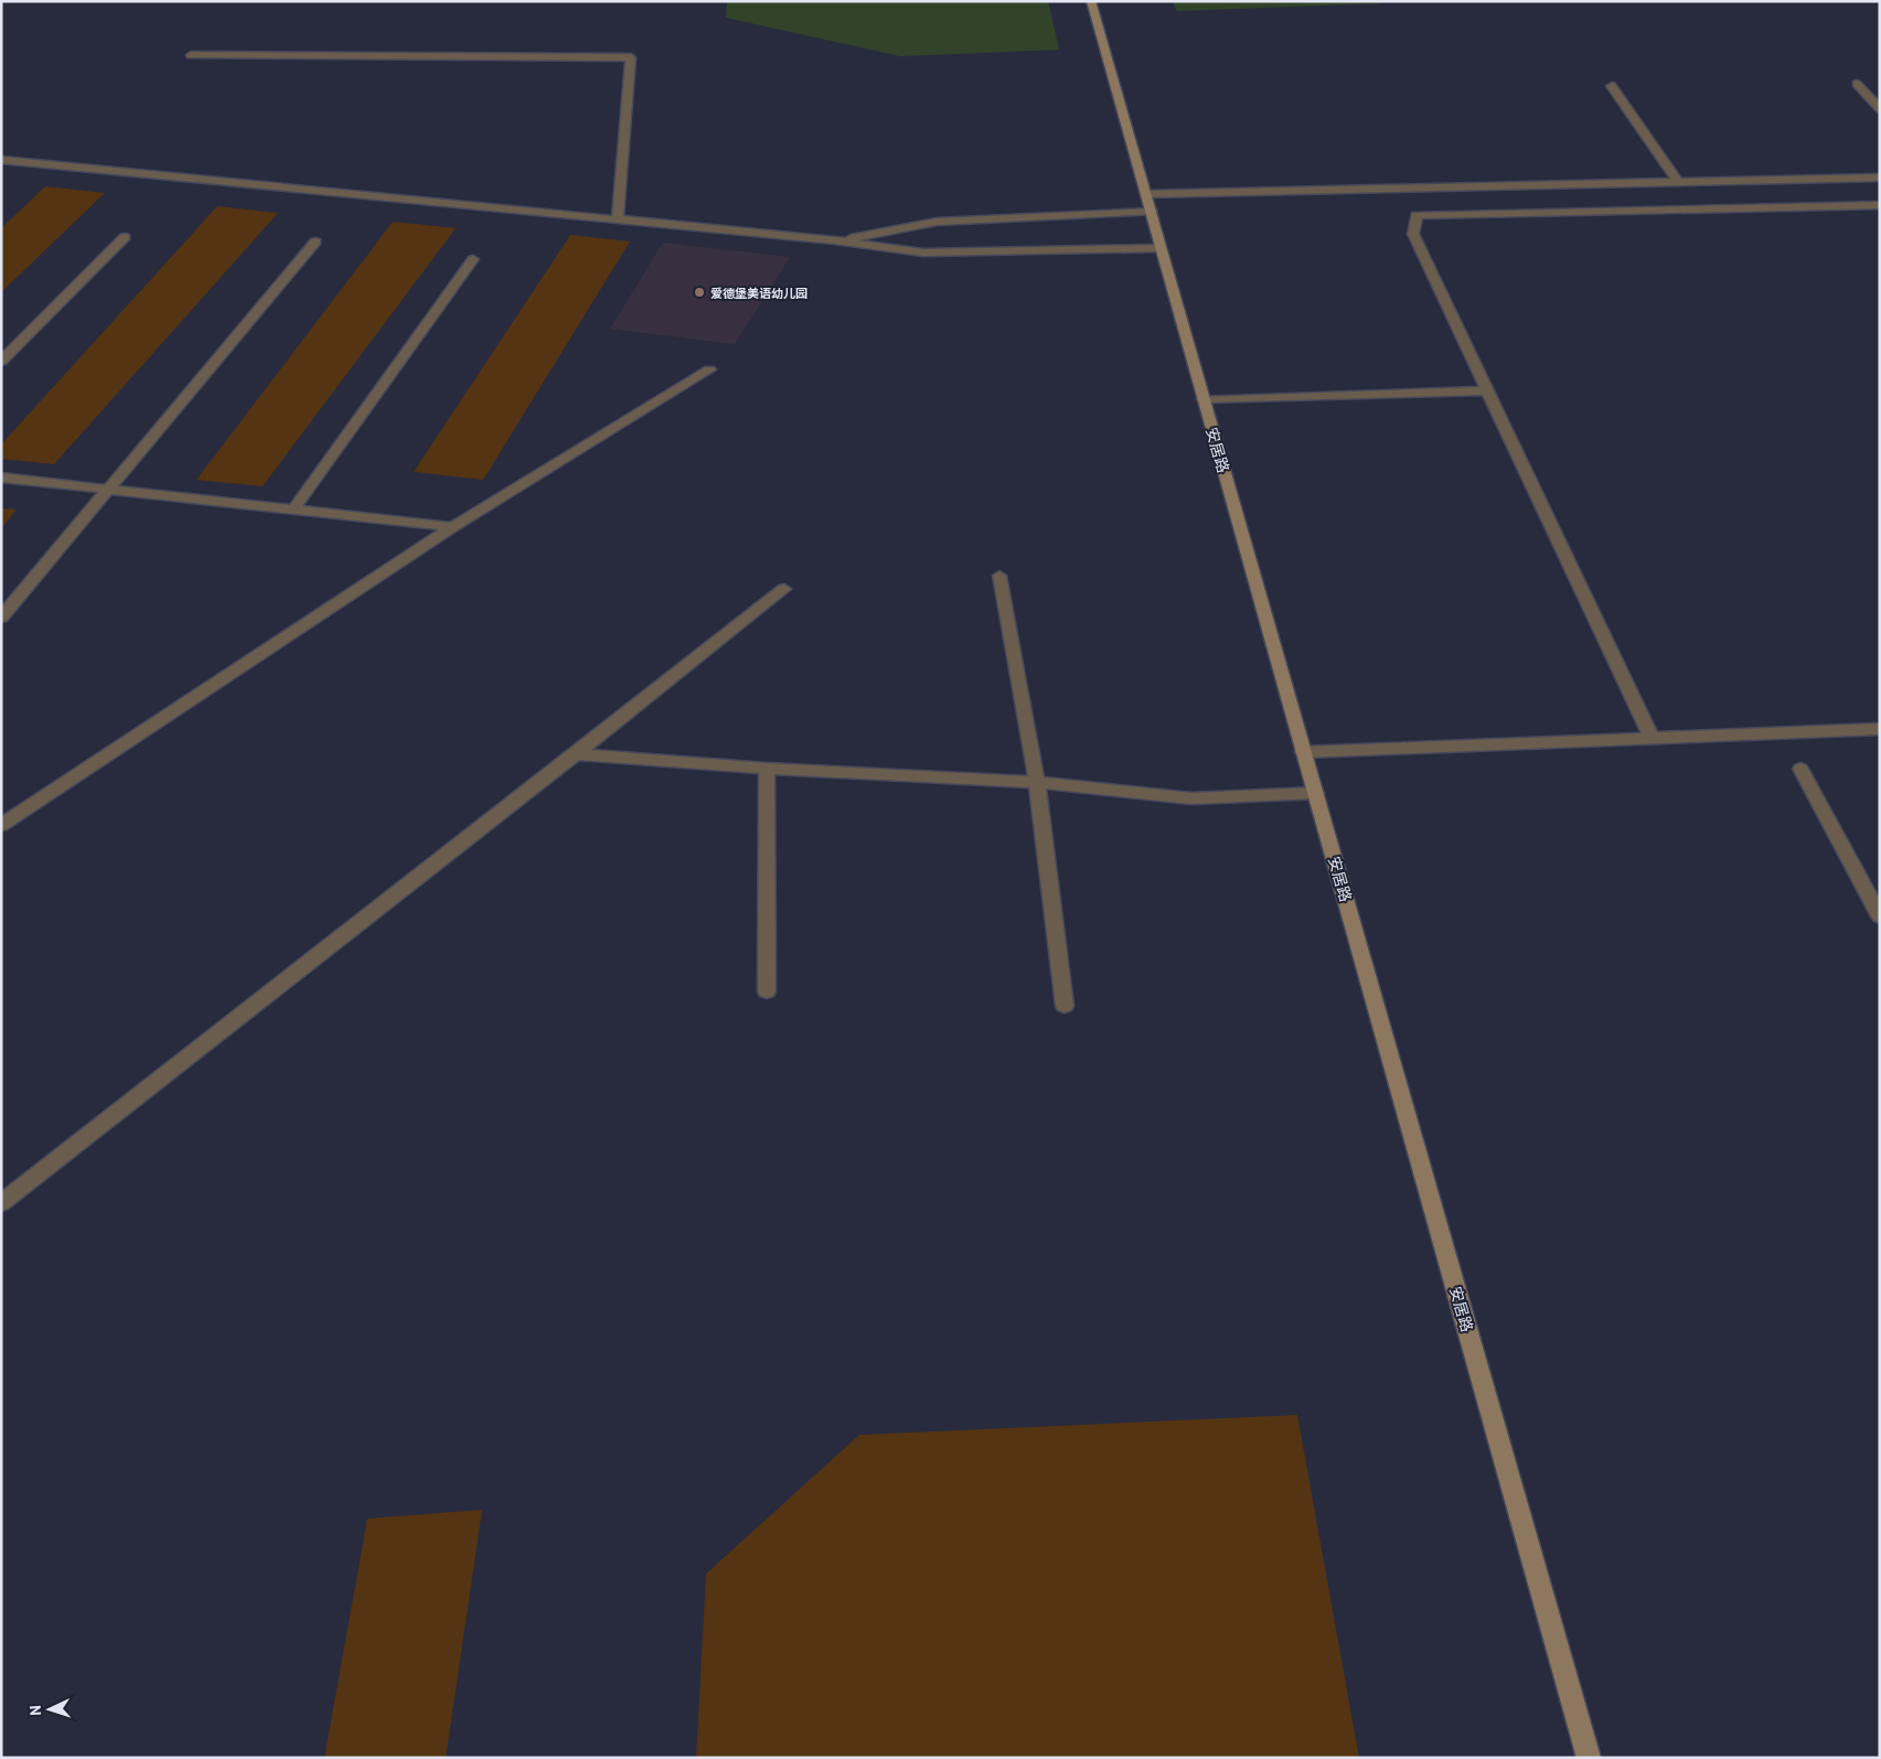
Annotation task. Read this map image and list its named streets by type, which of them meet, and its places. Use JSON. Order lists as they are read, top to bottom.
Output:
{
  "streets": {
    "street": ["安居路"]
  },
  "places": ["爱德堡美语幼儿园"],
  "north": "left"
}
